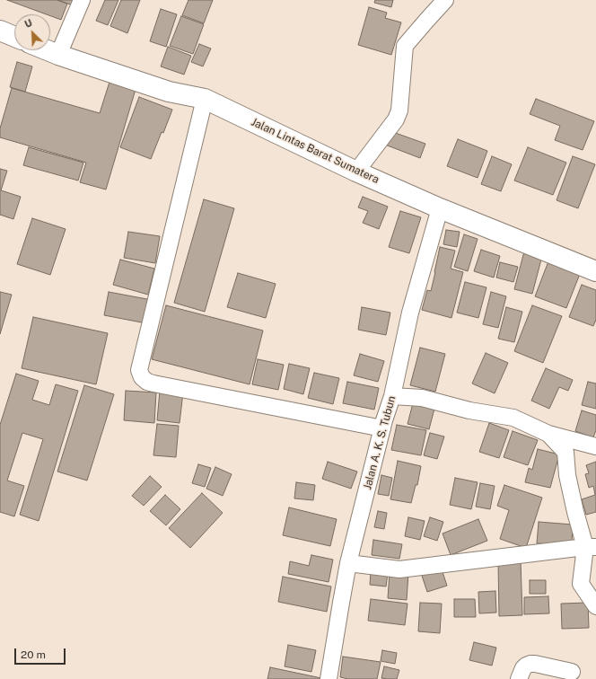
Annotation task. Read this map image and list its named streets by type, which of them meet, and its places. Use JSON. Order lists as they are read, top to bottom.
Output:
{
  "streets": {
    "highway": ["Jalan Lintas Barat Sumatera"],
    "street": ["Jalan A. K. S. Tubun"]
  },
  "crossings": [
    ["Jalan Lintas Barat Sumatera", "Jalan A. K. S. Tubun"]
  ],
  "scale_bar": "20 m",
  "north": "top left"
}
